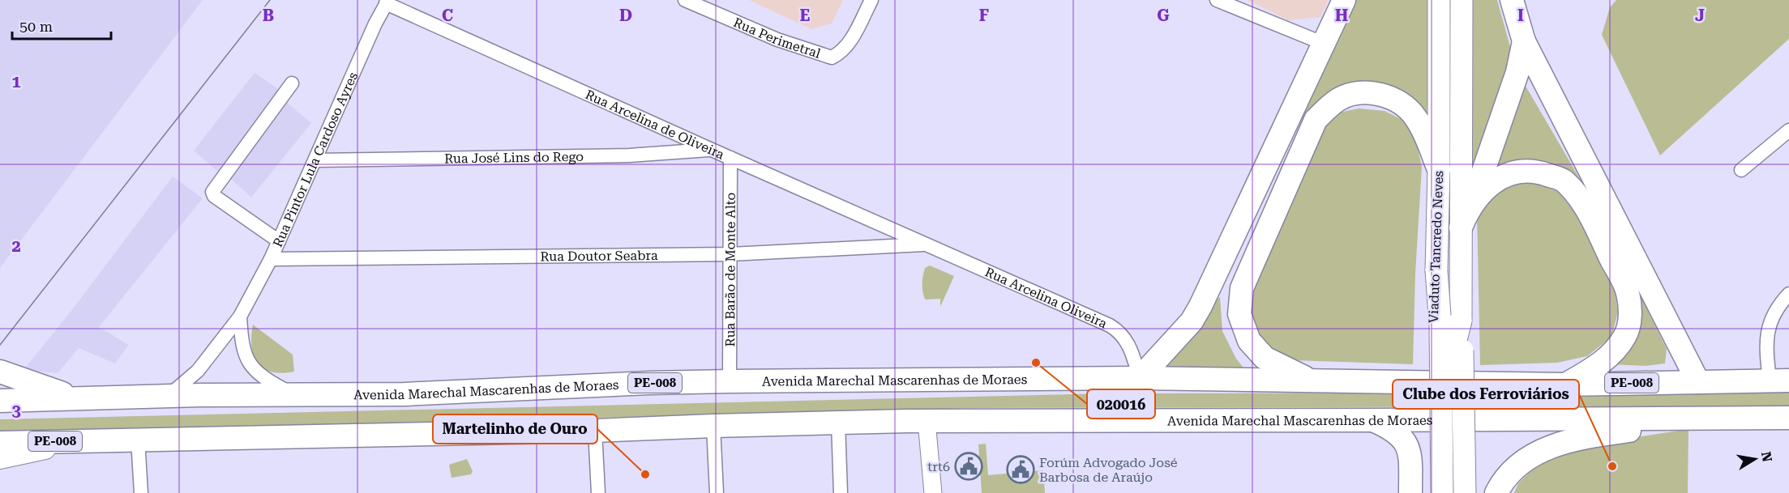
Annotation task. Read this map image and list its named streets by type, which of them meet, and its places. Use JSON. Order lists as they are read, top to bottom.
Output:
{
  "streets": {
    "highway": ["Avenida Marechal Mascarenhas de Moraes", "PE-008"],
    "main road": ["Viaduto Tancredo Neves"],
    "street": [
      "Rua Perimetral",
      "Rua Arcelina de Oliveira",
      "Rua José Lins do Rego",
      "Rua Pintor Lula Cardoso Ayres",
      "Rua Doutor Seabra",
      "Rua Barão de Monte Alto",
      "Rua Arcelina Oliveira"
    ]
  },
  "crossings": [
    ["Rua Arcelina de Oliveira", "Rua José Lins do Rego"],
    ["Rua Arcelina de Oliveira", "Rua Pintor Lula Cardoso Ayres"],
    ["Rua Arcelina de Oliveira", "Rua Doutor Seabra"],
    ["Rua Arcelina de Oliveira", "Rua Barão de Monte Alto"],
    ["Rua Arcelina de Oliveira", "Rua Arcelina Oliveira"],
    ["Rua José Lins do Rego", "Rua Pintor Lula Cardoso Ayres"],
    ["Rua Pintor Lula Cardoso Ayres", "Rua Doutor Seabra"],
    ["Rua Pintor Lula Cardoso Ayres", "Avenida Marechal Mascarenhas de Moraes"],
    ["Rua Doutor Seabra", "Rua Barão de Monte Alto"],
    ["Rua Doutor Seabra", "Rua Arcelina Oliveira"],
    ["Rua Barão de Monte Alto", "Avenida Marechal Mascarenhas de Moraes"],
    ["Rua Arcelina Oliveira", "Avenida Marechal Mascarenhas de Moraes"]
  ],
  "places": {
    "other": ["020016", "Clube dos Ferroviários", "Martelinho de Ouro"],
    "public building": ["trt6", "Forúm Advogado José Barbosa de Araújo"]
  },
  "scale_bar": "50 m",
  "north": "right",
  "grid": {
    "columns": [
      "B",
      "C",
      "D",
      "E",
      "F",
      "G",
      "H",
      "I",
      "J"
    ],
    "rows": ["1", "2", "3"]
  }
}
